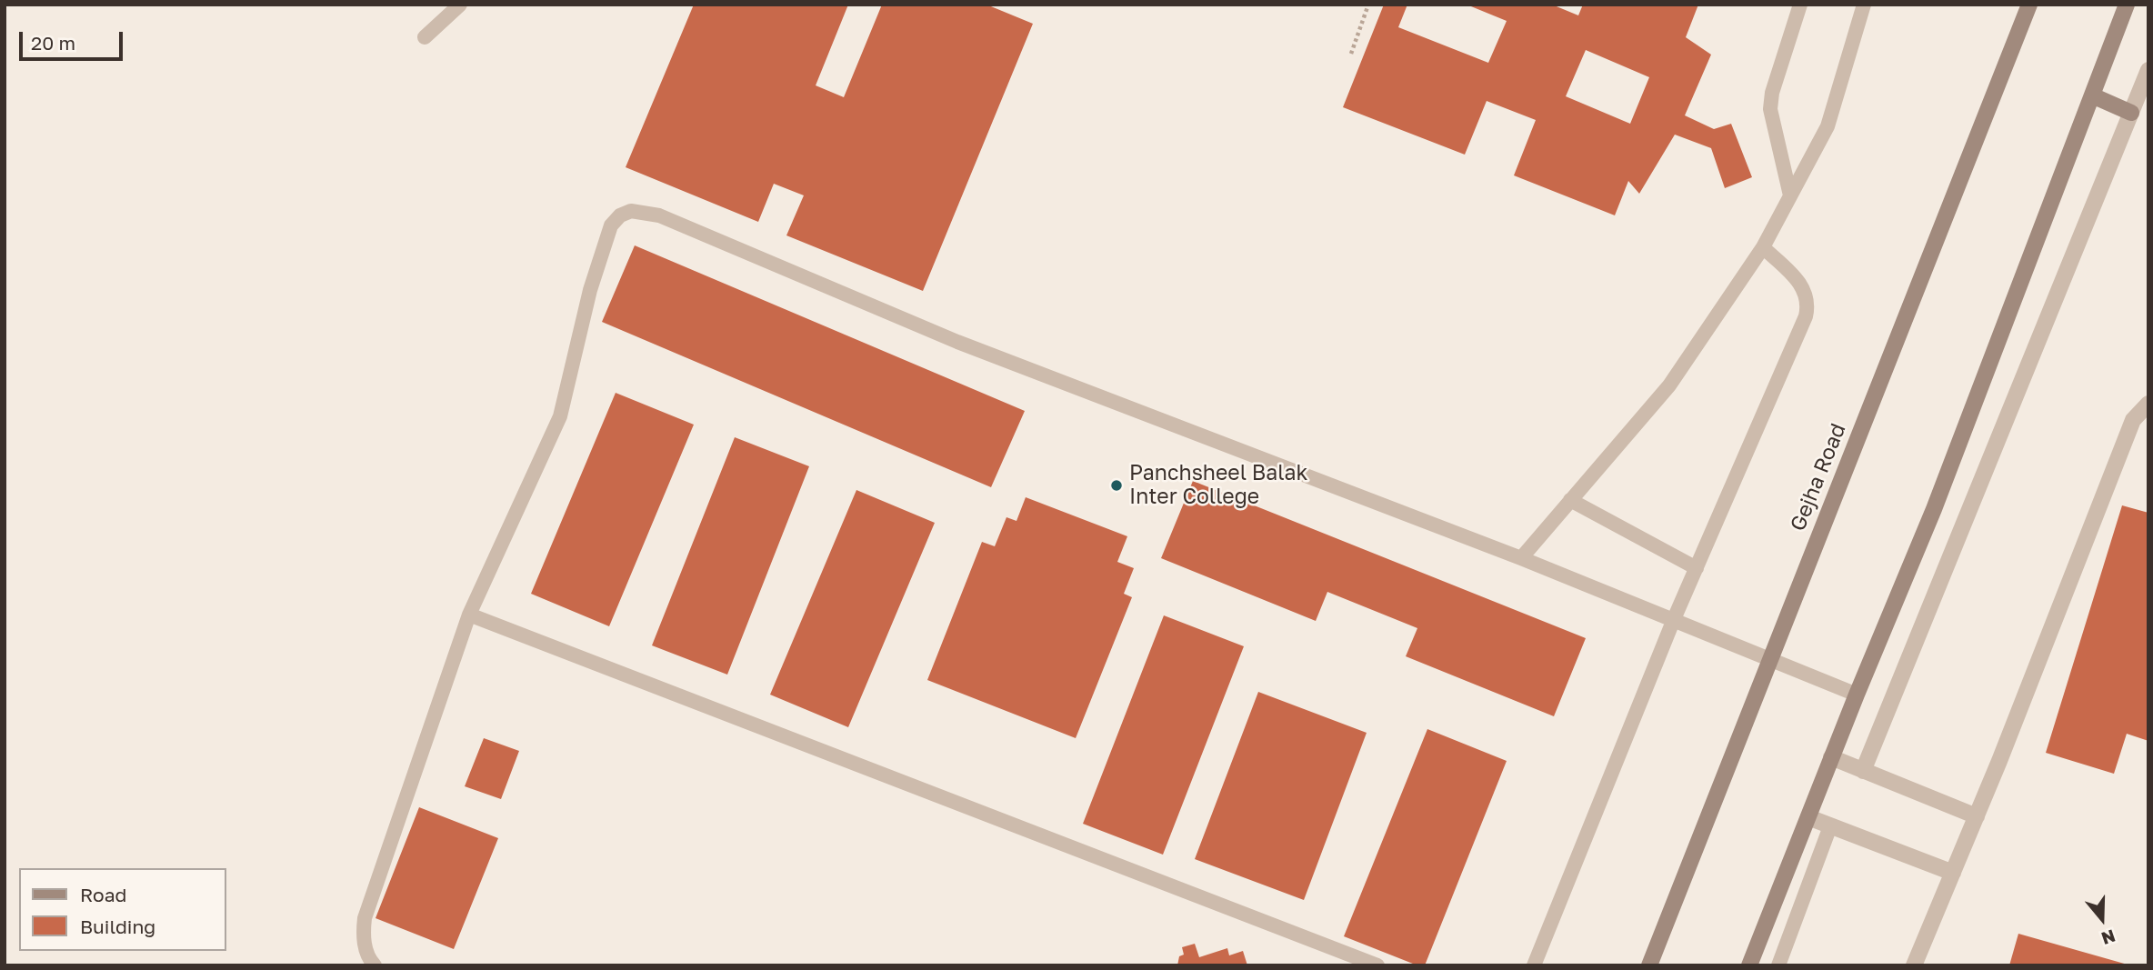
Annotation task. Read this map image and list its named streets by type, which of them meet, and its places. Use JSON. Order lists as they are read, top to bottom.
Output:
{
  "streets": {
    "street": ["Gejha Road"]
  },
  "places": ["Panchsheel Balak Inter College"],
  "legend": ["Road", "Building"],
  "scale_bar": "20 m",
  "north": "bottom"
}
